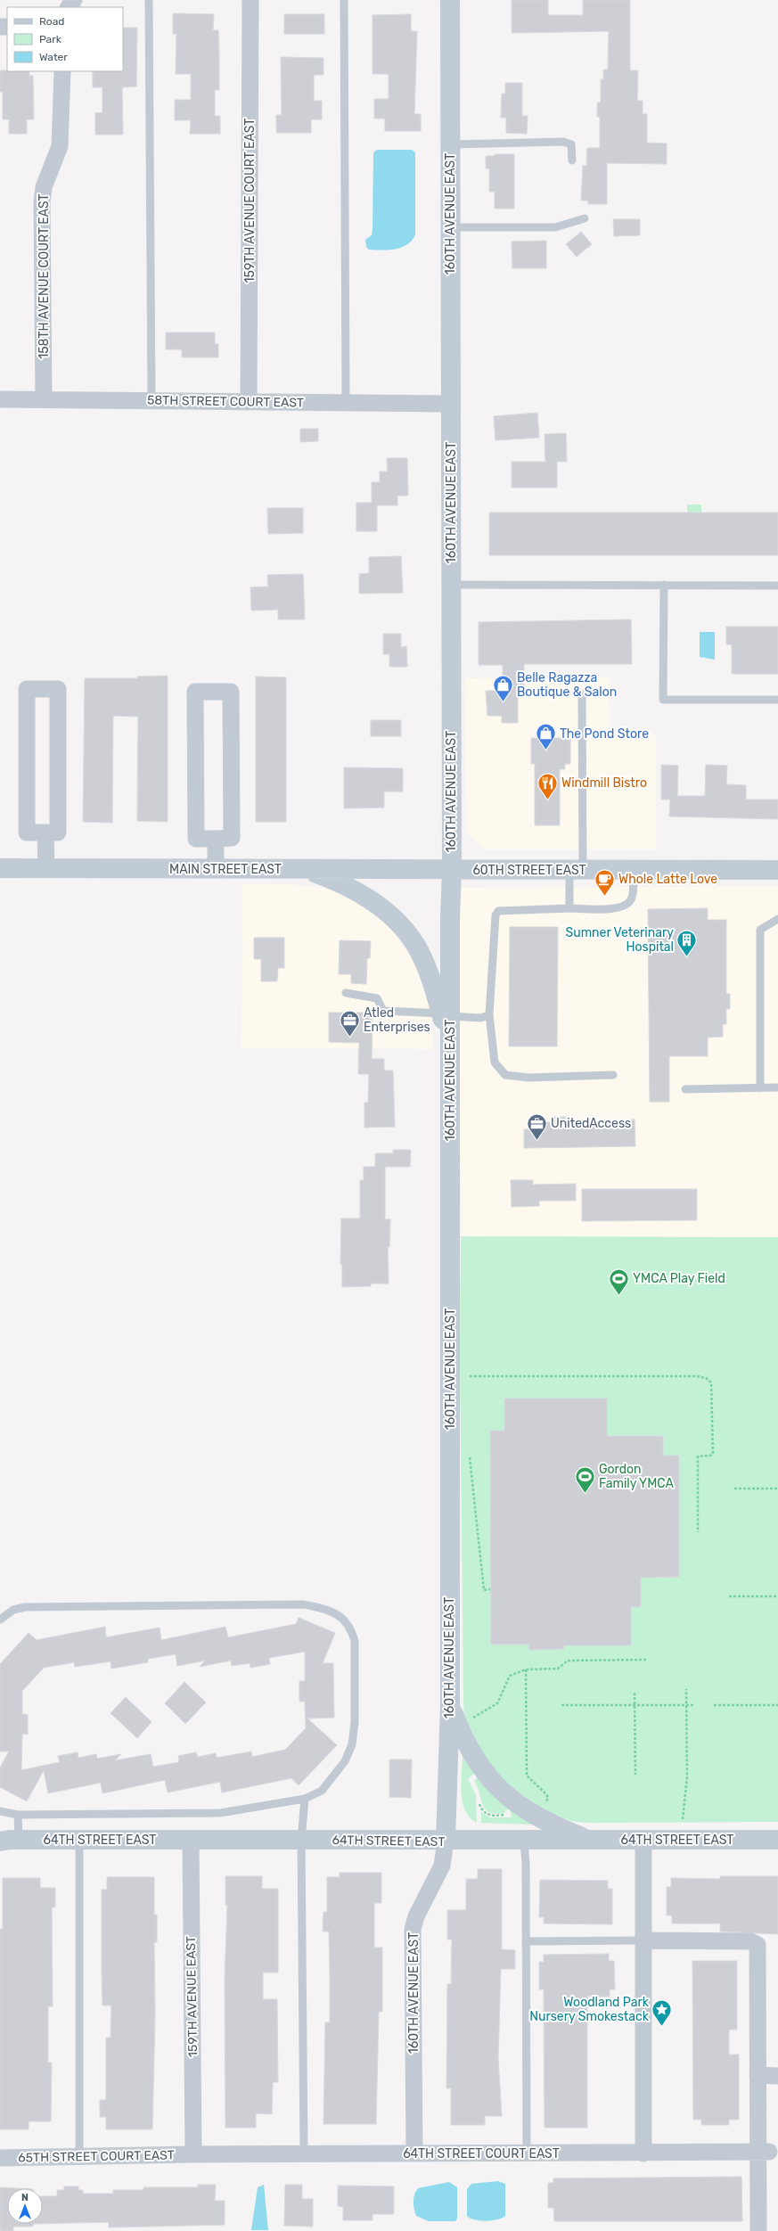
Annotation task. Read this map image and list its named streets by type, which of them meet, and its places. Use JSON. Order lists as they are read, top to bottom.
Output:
{
  "streets": {
    "street": [
      "159TH AVENUE COURT EAST",
      "160TH AVENUE EAST",
      "158TH AVENUE COURT EAST",
      "58TH STREET COURT EAST",
      "MAIN STREET EAST",
      "60TH STREET EAST",
      "64TH STREET EAST",
      "159TH AVENUE EAST",
      "64TH STREET COURT EAST",
      "65TH STREET COURT EAST"
    ]
  },
  "crossings": [
    ["159TH AVENUE COURT EAST", "58TH STREET COURT EAST"],
    ["160TH AVENUE EAST", "58TH STREET COURT EAST"],
    ["160TH AVENUE EAST", "MAIN STREET EAST"],
    ["160TH AVENUE EAST", "60TH STREET EAST"],
    ["160TH AVENUE EAST", "64TH STREET EAST"],
    ["160TH AVENUE EAST", "64TH STREET COURT EAST"],
    ["158TH AVENUE COURT EAST", "58TH STREET COURT EAST"],
    ["MAIN STREET EAST", "60TH STREET EAST"],
    ["64TH STREET EAST", "159TH AVENUE EAST"],
    ["159TH AVENUE EAST", "64TH STREET COURT EAST"],
    ["159TH AVENUE EAST", "65TH STREET COURT EAST"],
    ["64TH STREET COURT EAST", "65TH STREET COURT EAST"]
  ],
  "places": {
    "shop": ["Belle Ragazza Boutique & Salon", "The Pond Store"],
    "restaurant": ["Windmill Bistro"],
    "cafe": ["Whole Latte Love"],
    "building": ["Sumner Veterinary Hospital"],
    "office": ["Atled Enterprises", "UnitedAccess"],
    "sports": ["YMCA Play Field", "Gordon Family YMCA"],
    "place": ["Woodland Park Nursery Smokestack"]
  },
  "legend": ["Road", "Park", "Water"],
  "north": "top"
}
